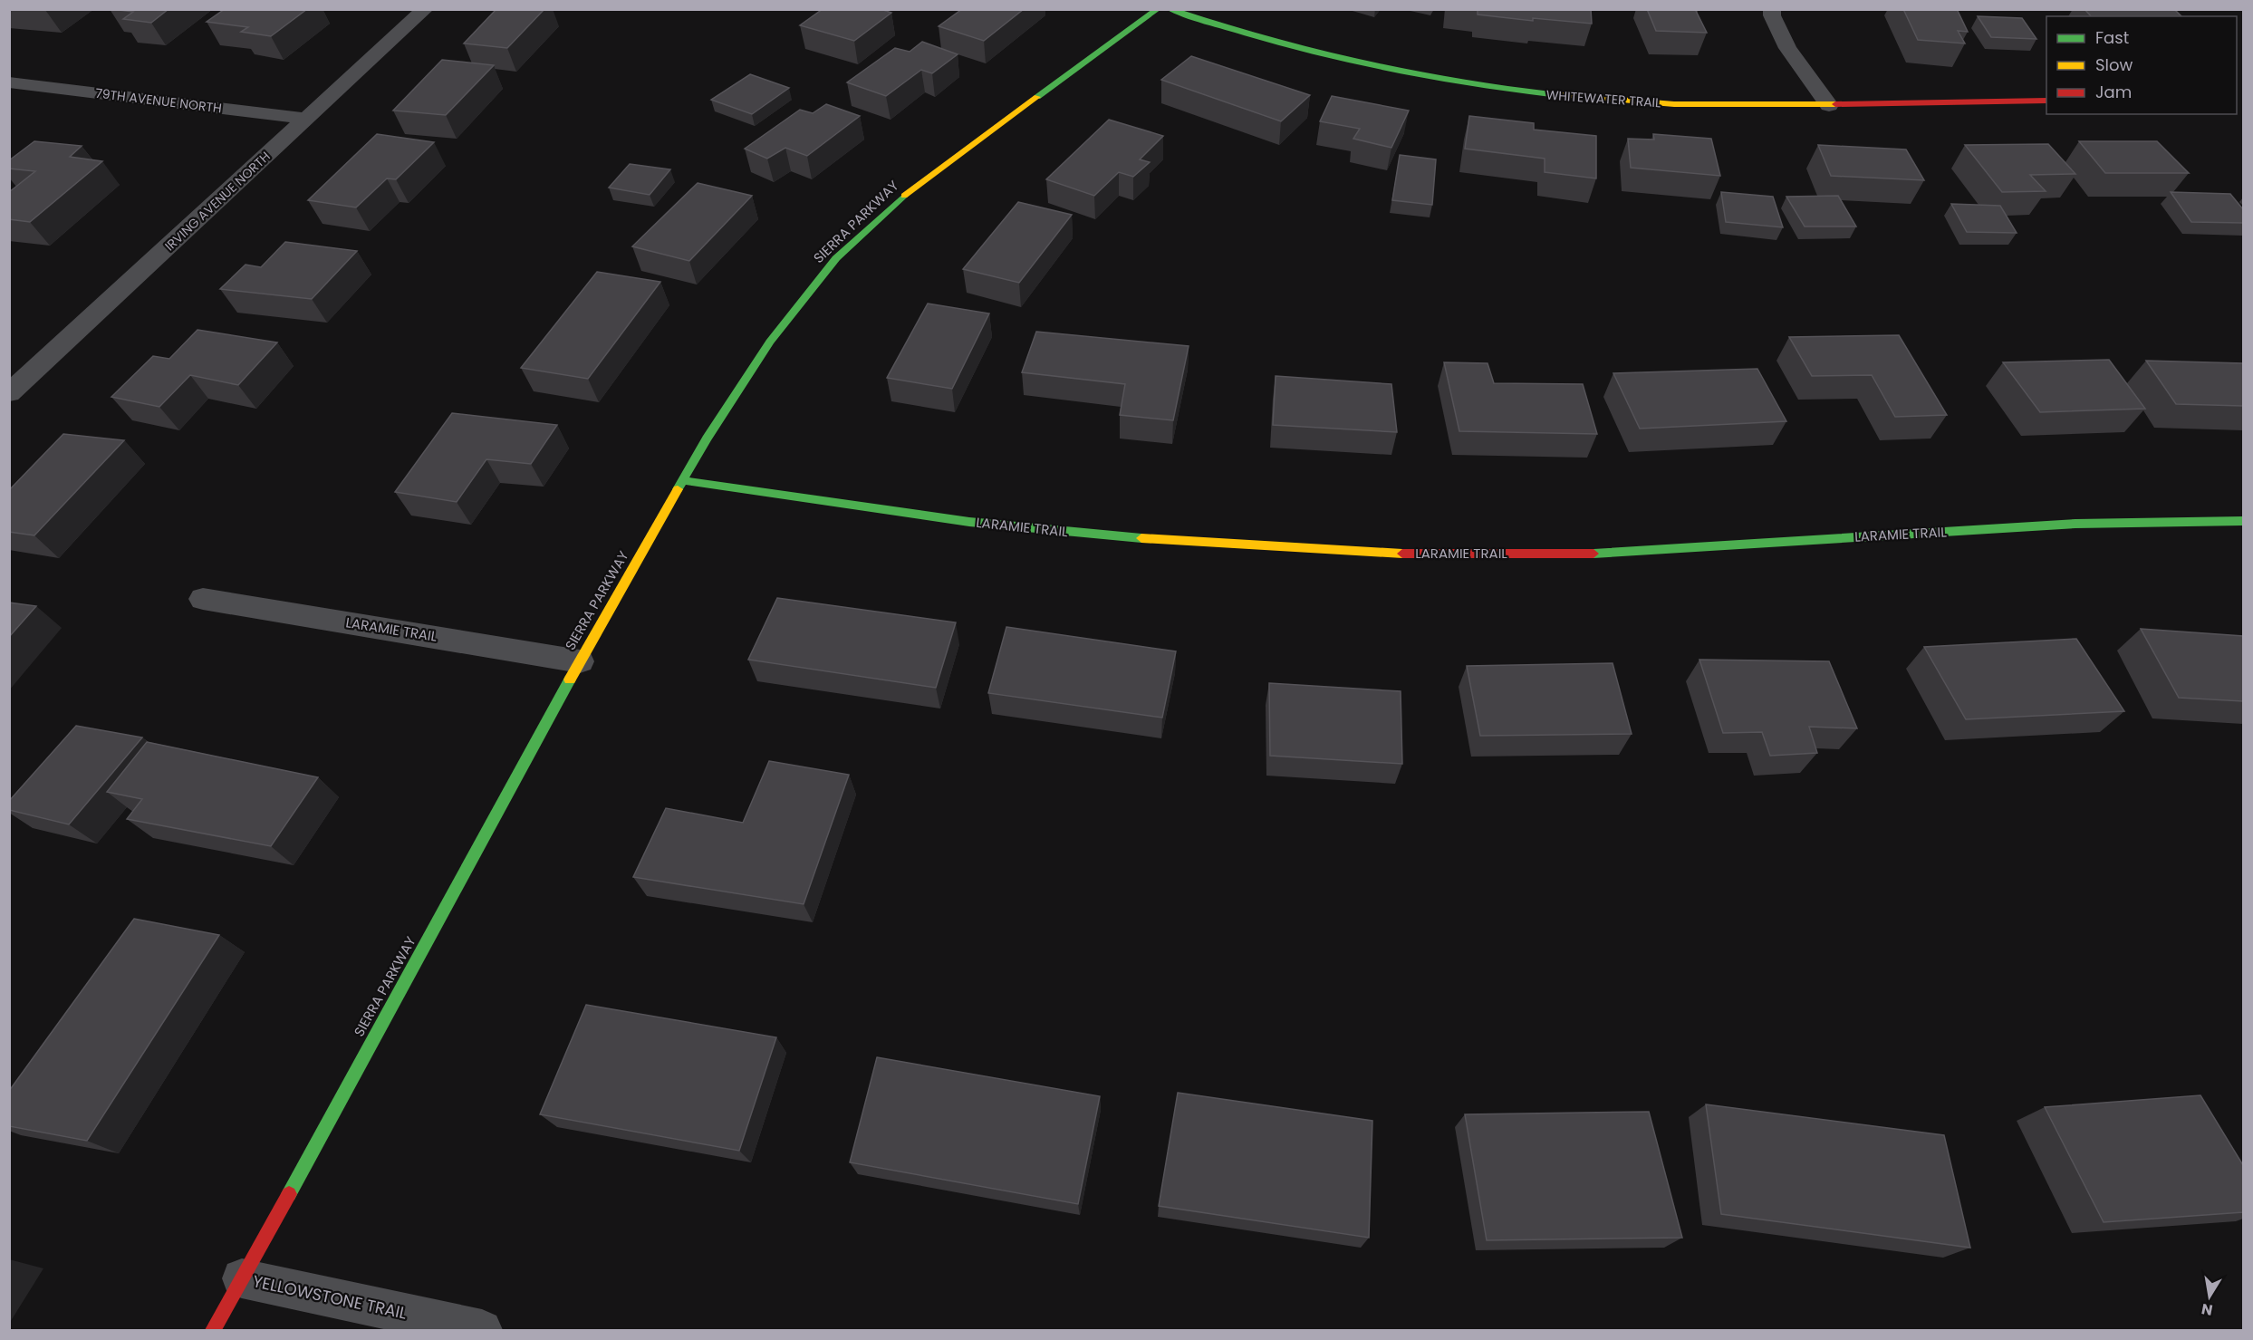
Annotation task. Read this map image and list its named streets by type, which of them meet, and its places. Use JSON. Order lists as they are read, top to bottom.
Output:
{
  "streets": {
    "street": [
      "WHITEWATER TRAIL",
      "79TH AVENUE NORTH",
      "IRVING AVENUE NORTH",
      "SIERRA PARKWAY",
      "LARAMIE TRAIL",
      "YELLOWSTONE TRAIL"
    ]
  },
  "crossings": [
    ["79TH AVENUE NORTH", "IRVING AVENUE NORTH"],
    ["SIERRA PARKWAY", "LARAMIE TRAIL"],
    ["SIERRA PARKWAY", "YELLOWSTONE TRAIL"]
  ],
  "legend": ["Fast", "Slow", "Jam"],
  "north": "bottom"
}
